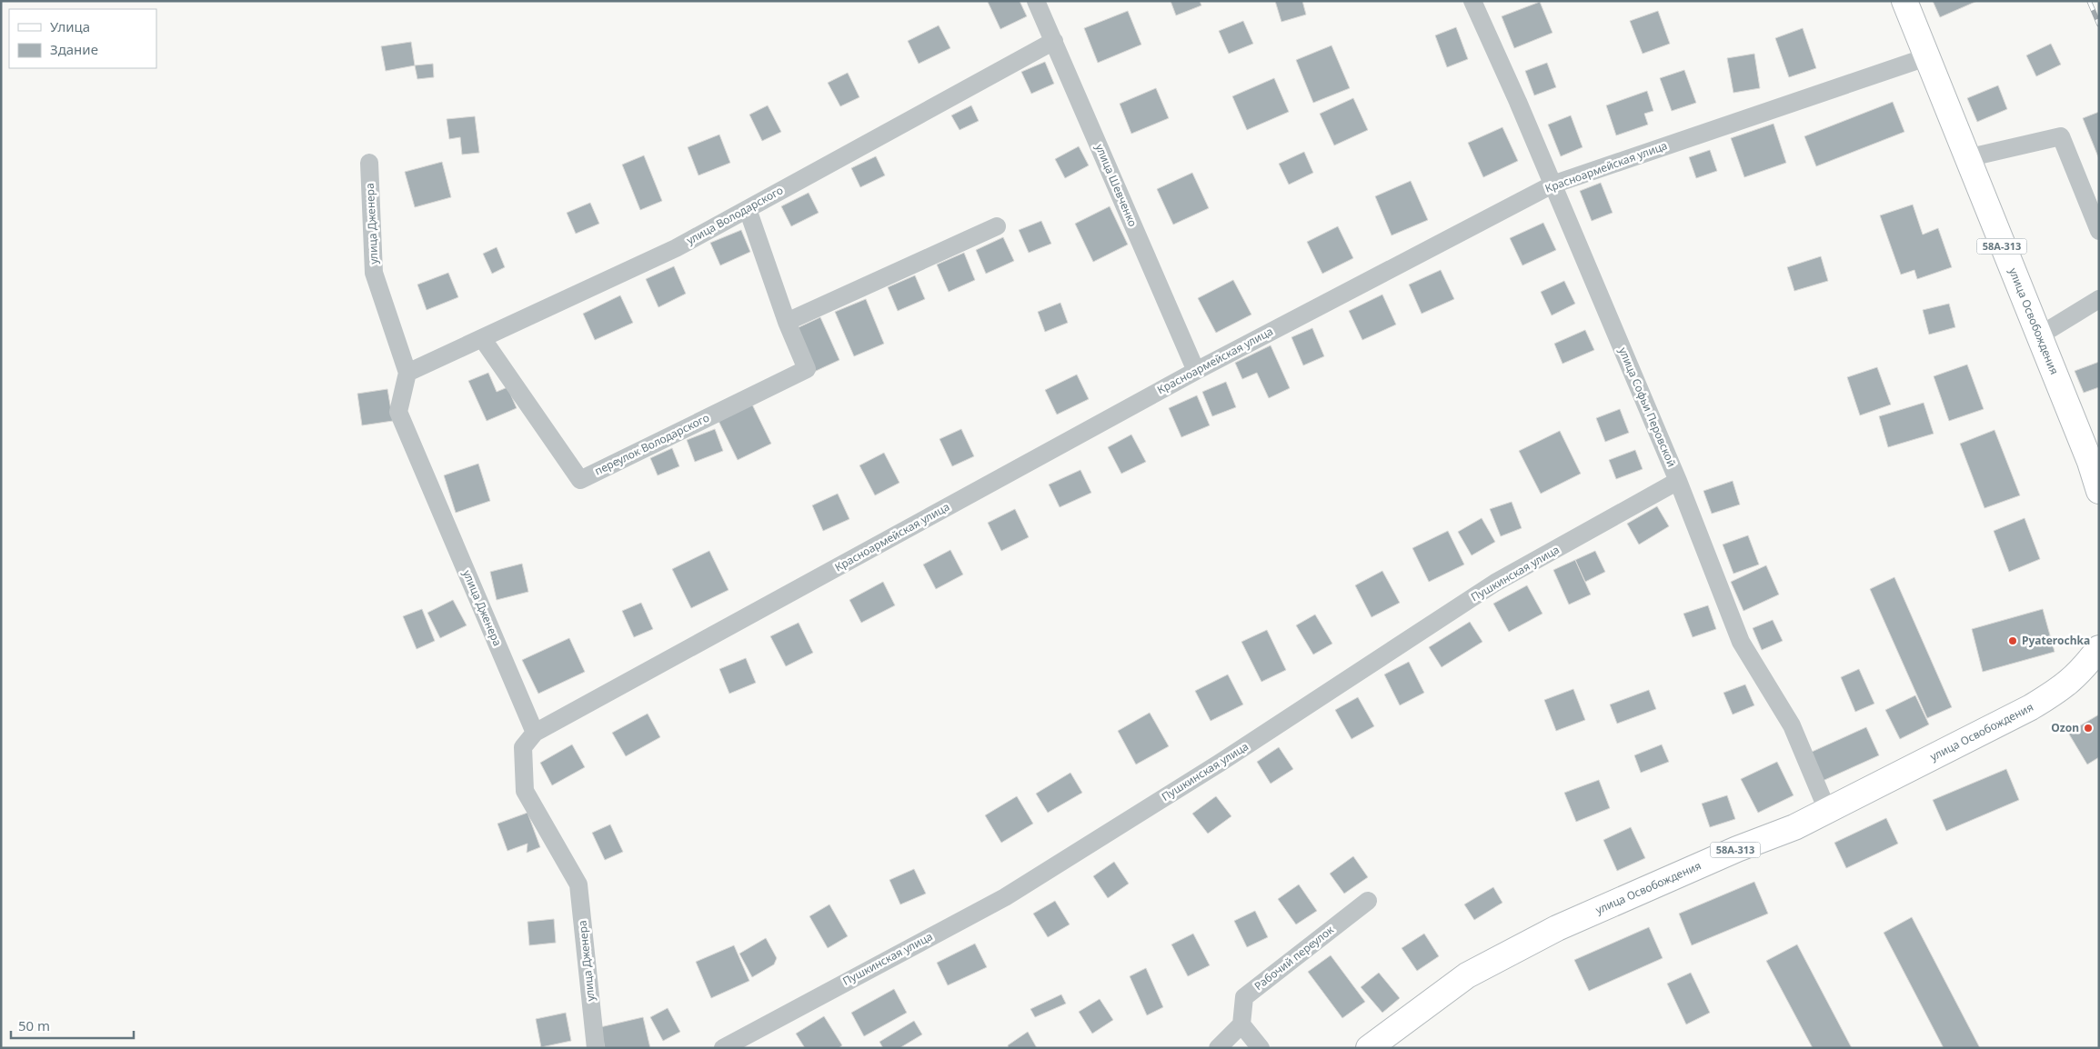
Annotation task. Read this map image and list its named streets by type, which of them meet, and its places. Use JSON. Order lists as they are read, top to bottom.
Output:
{
  "streets": {
    "main road": ["58А-313", "улица Освобождения"],
    "street": [
      "Красноармейская улица",
      "улица Шевченко",
      "улица Володарского",
      "улица Дженера",
      "улица Софьи Перовской",
      "переулок Володарского",
      "Пушкинская улица",
      "Рабочий переулок"
    ]
  },
  "crossings": [
    ["Красноармейская улица", "улица Шевченко"],
    ["Красноармейская улица", "улица Дженера"],
    ["Красноармейская улица", "улица Освобождения"],
    ["Красноармейская улица", "улица Софьи Перовской"],
    ["улица Шевченко", "улица Володарского"],
    ["улица Володарского", "улица Дженера"],
    ["улица Володарского", "переулок Володарского"],
    ["улица Освобождения", "улица Софьи Перовской"],
    ["улица Софьи Перовской", "Пушкинская улица"]
  ],
  "places": ["Pyaterochka", "Ozon"],
  "legend": ["Улица", "Здание"],
  "scale_bar": "50 m"
}
